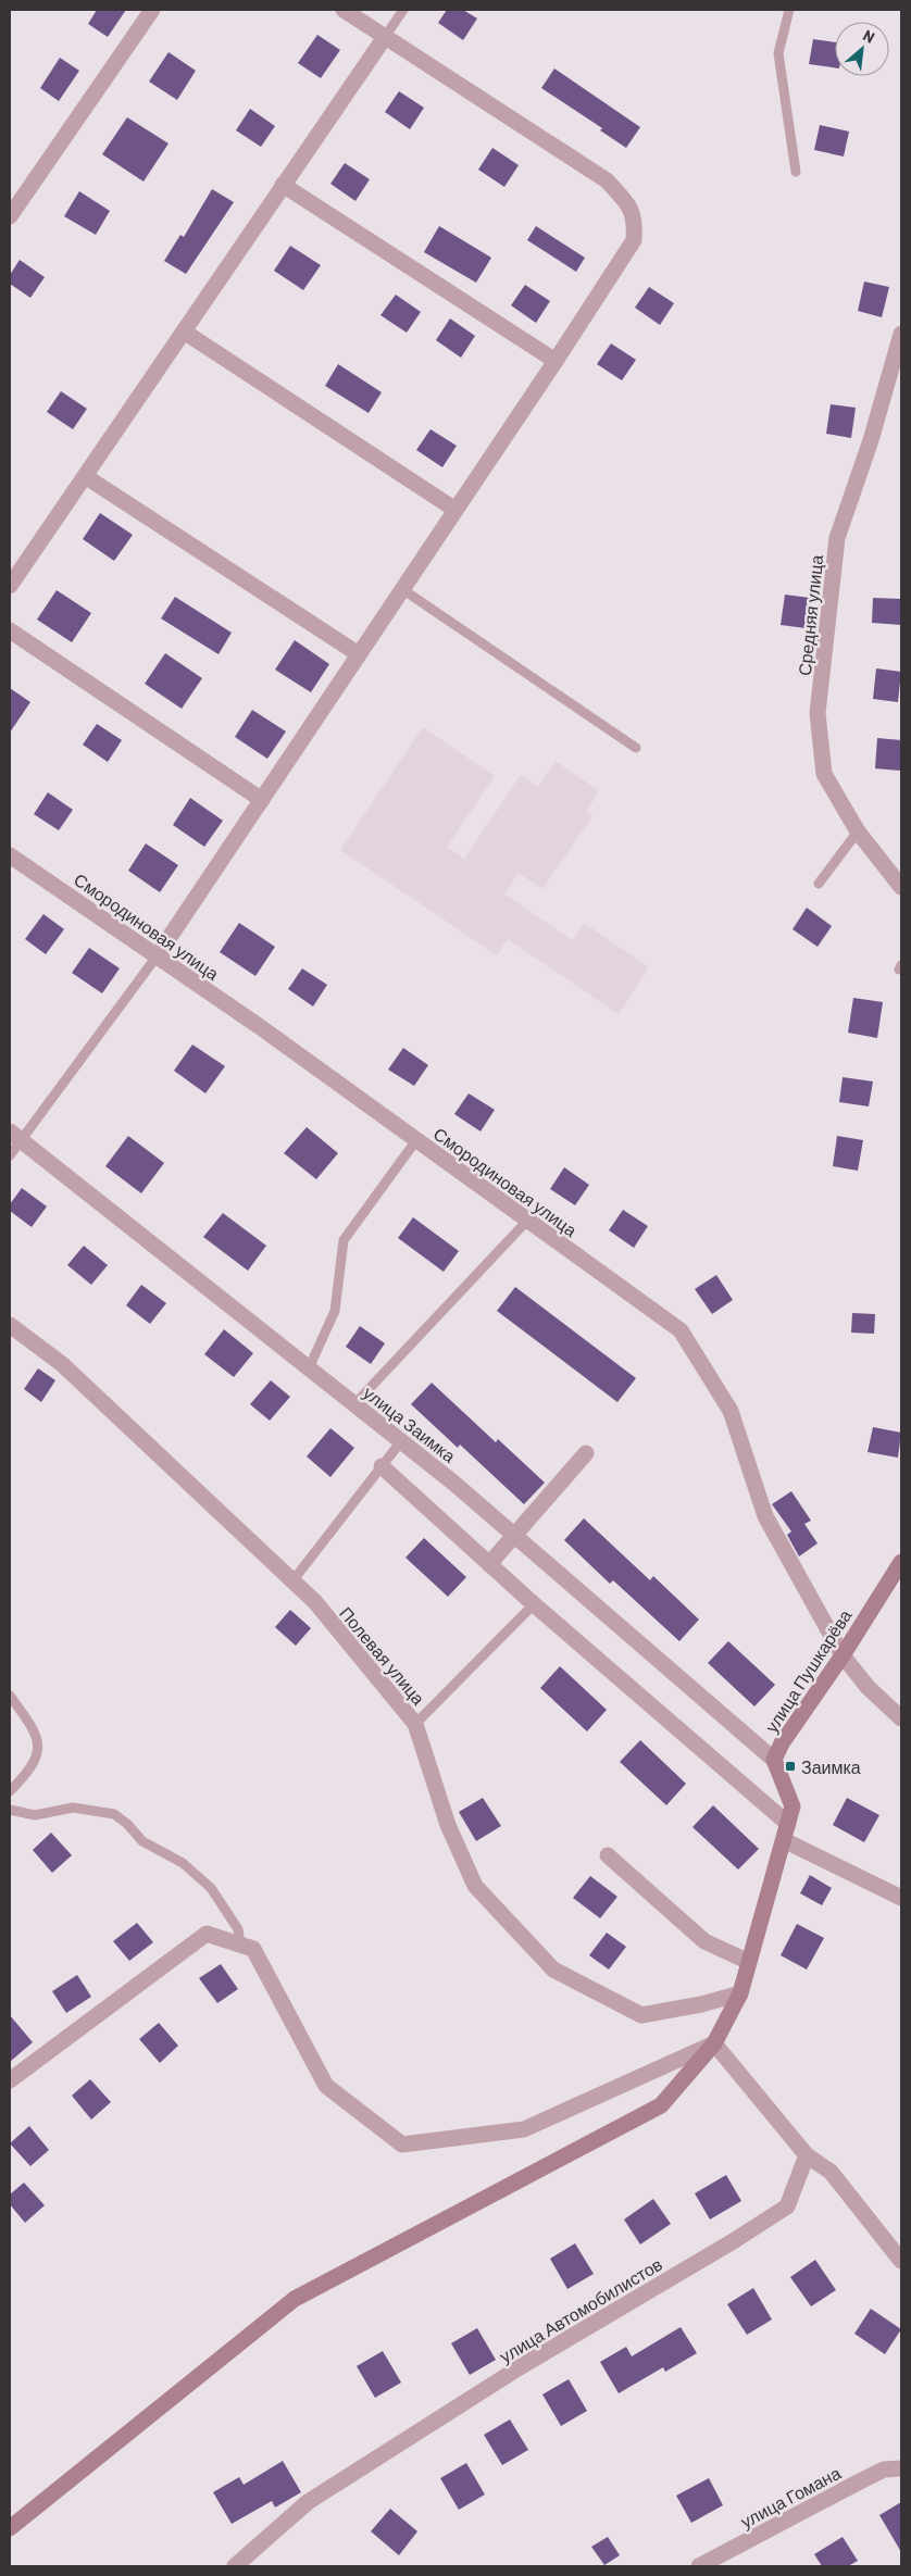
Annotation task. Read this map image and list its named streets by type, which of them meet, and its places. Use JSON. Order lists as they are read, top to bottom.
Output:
{
  "streets": {
    "street": [
      "Средняя улица",
      "Смородиновая улица",
      "улица Заимка",
      "Полевая улица",
      "улица Пушкарёва",
      "улица Автомобилистов",
      "улица Гомана"
    ]
  },
  "crossings": [
    ["Смородиновая улица", "улица Пушкарёва"],
    ["улица Заимка", "улица Пушкарёва"]
  ],
  "places": {
    "transit": ["Заимка"]
  },
  "north": "top right"
}
